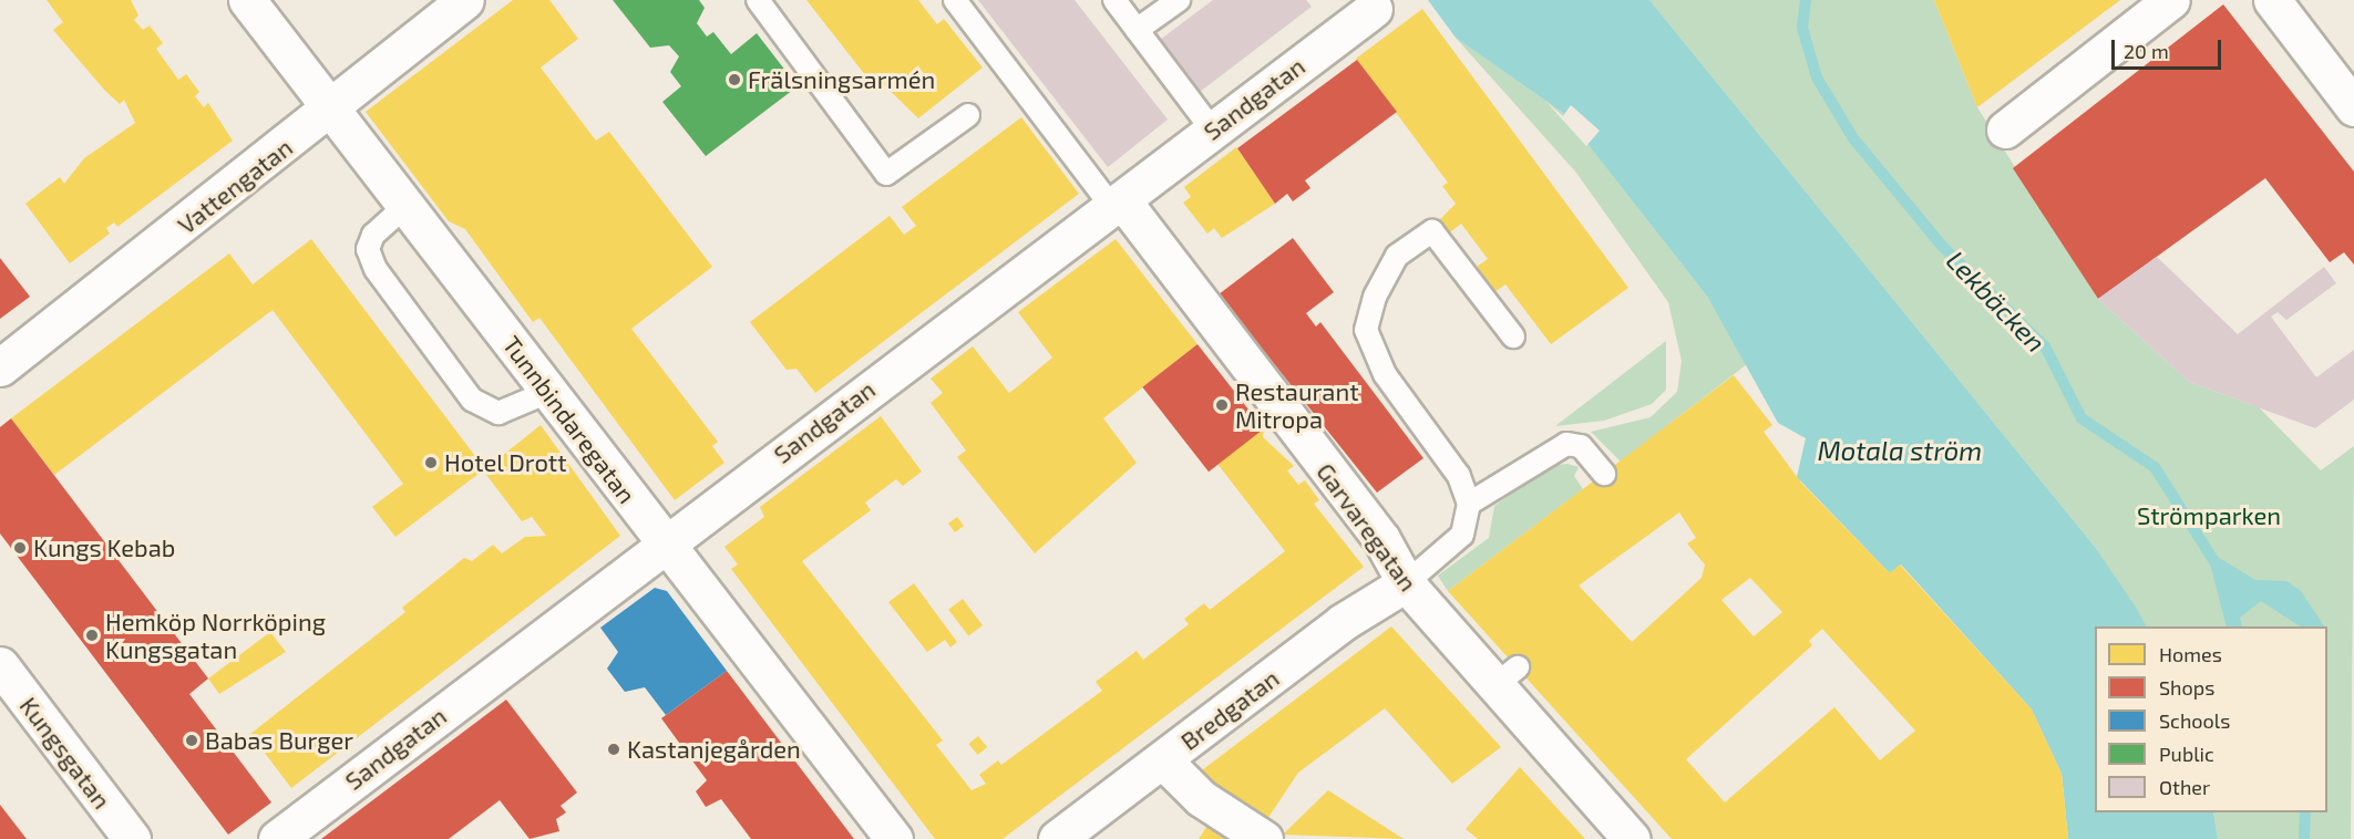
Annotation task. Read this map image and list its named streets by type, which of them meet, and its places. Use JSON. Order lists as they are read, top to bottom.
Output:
{
  "streets": {
    "street": [
      "Sandgatan",
      "Vattengatan",
      "Tunnbindaregatan",
      "Garvaregatan",
      "Bredgatan",
      "Kungsgatan"
    ]
  },
  "crossings": [
    ["Sandgatan", "Tunnbindaregatan"],
    ["Sandgatan", "Garvaregatan"],
    ["Vattengatan", "Tunnbindaregatan"],
    ["Garvaregatan", "Bredgatan"]
  ],
  "water": ["Lekbäcken", "Motala ström"],
  "parks": ["Strömparken"],
  "places": [
    "Frälsningsarmén",
    "Restaurant Mitropa",
    "Hotel Drott",
    "Kungs Kebab",
    "Hemköp Norrköping Kungsgatan",
    "Babas Burger",
    "Kastanjegården"
  ],
  "legend": [
    "Homes",
    "Shops",
    "Schools",
    "Public",
    "Other"
  ],
  "scale_bar": "20 m"
}
